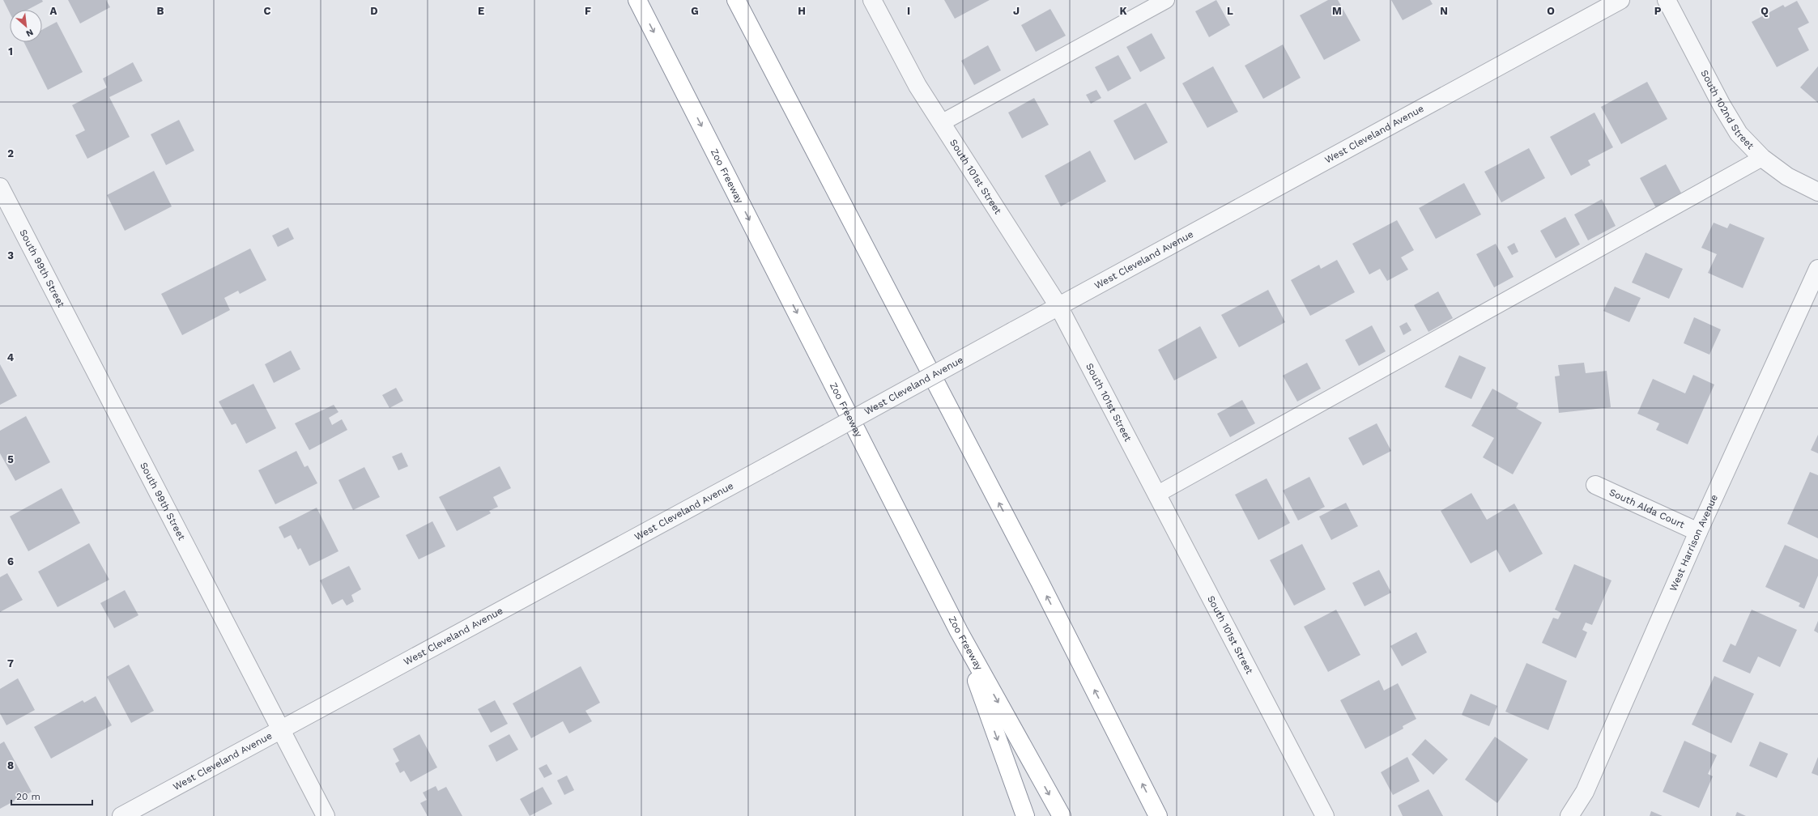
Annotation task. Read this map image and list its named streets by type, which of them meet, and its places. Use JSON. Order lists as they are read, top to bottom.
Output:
{
  "streets": {
    "highway": ["Zoo Freeway"],
    "street": [
      "South 102nd Street",
      "West Cleveland Avenue",
      "South 101st Street",
      "South 99th Street",
      "South Alda Court",
      "West Harrison Avenue"
    ]
  },
  "crossings": [
    ["West Cleveland Avenue", "South 101st Street"],
    ["West Cleveland Avenue", "South 99th Street"],
    ["South Alda Court", "West Harrison Avenue"]
  ],
  "scale_bar": "20 m",
  "north": "bottom right",
  "grid": {
    "columns": [
      "A",
      "B",
      "C",
      "D",
      "E",
      "F",
      "G",
      "H",
      "I",
      "J",
      "K",
      "L",
      "M",
      "N",
      "O",
      "P",
      "Q"
    ],
    "rows": [
      "1",
      "2",
      "3",
      "4",
      "5",
      "6",
      "7",
      "8"
    ]
  }
}
